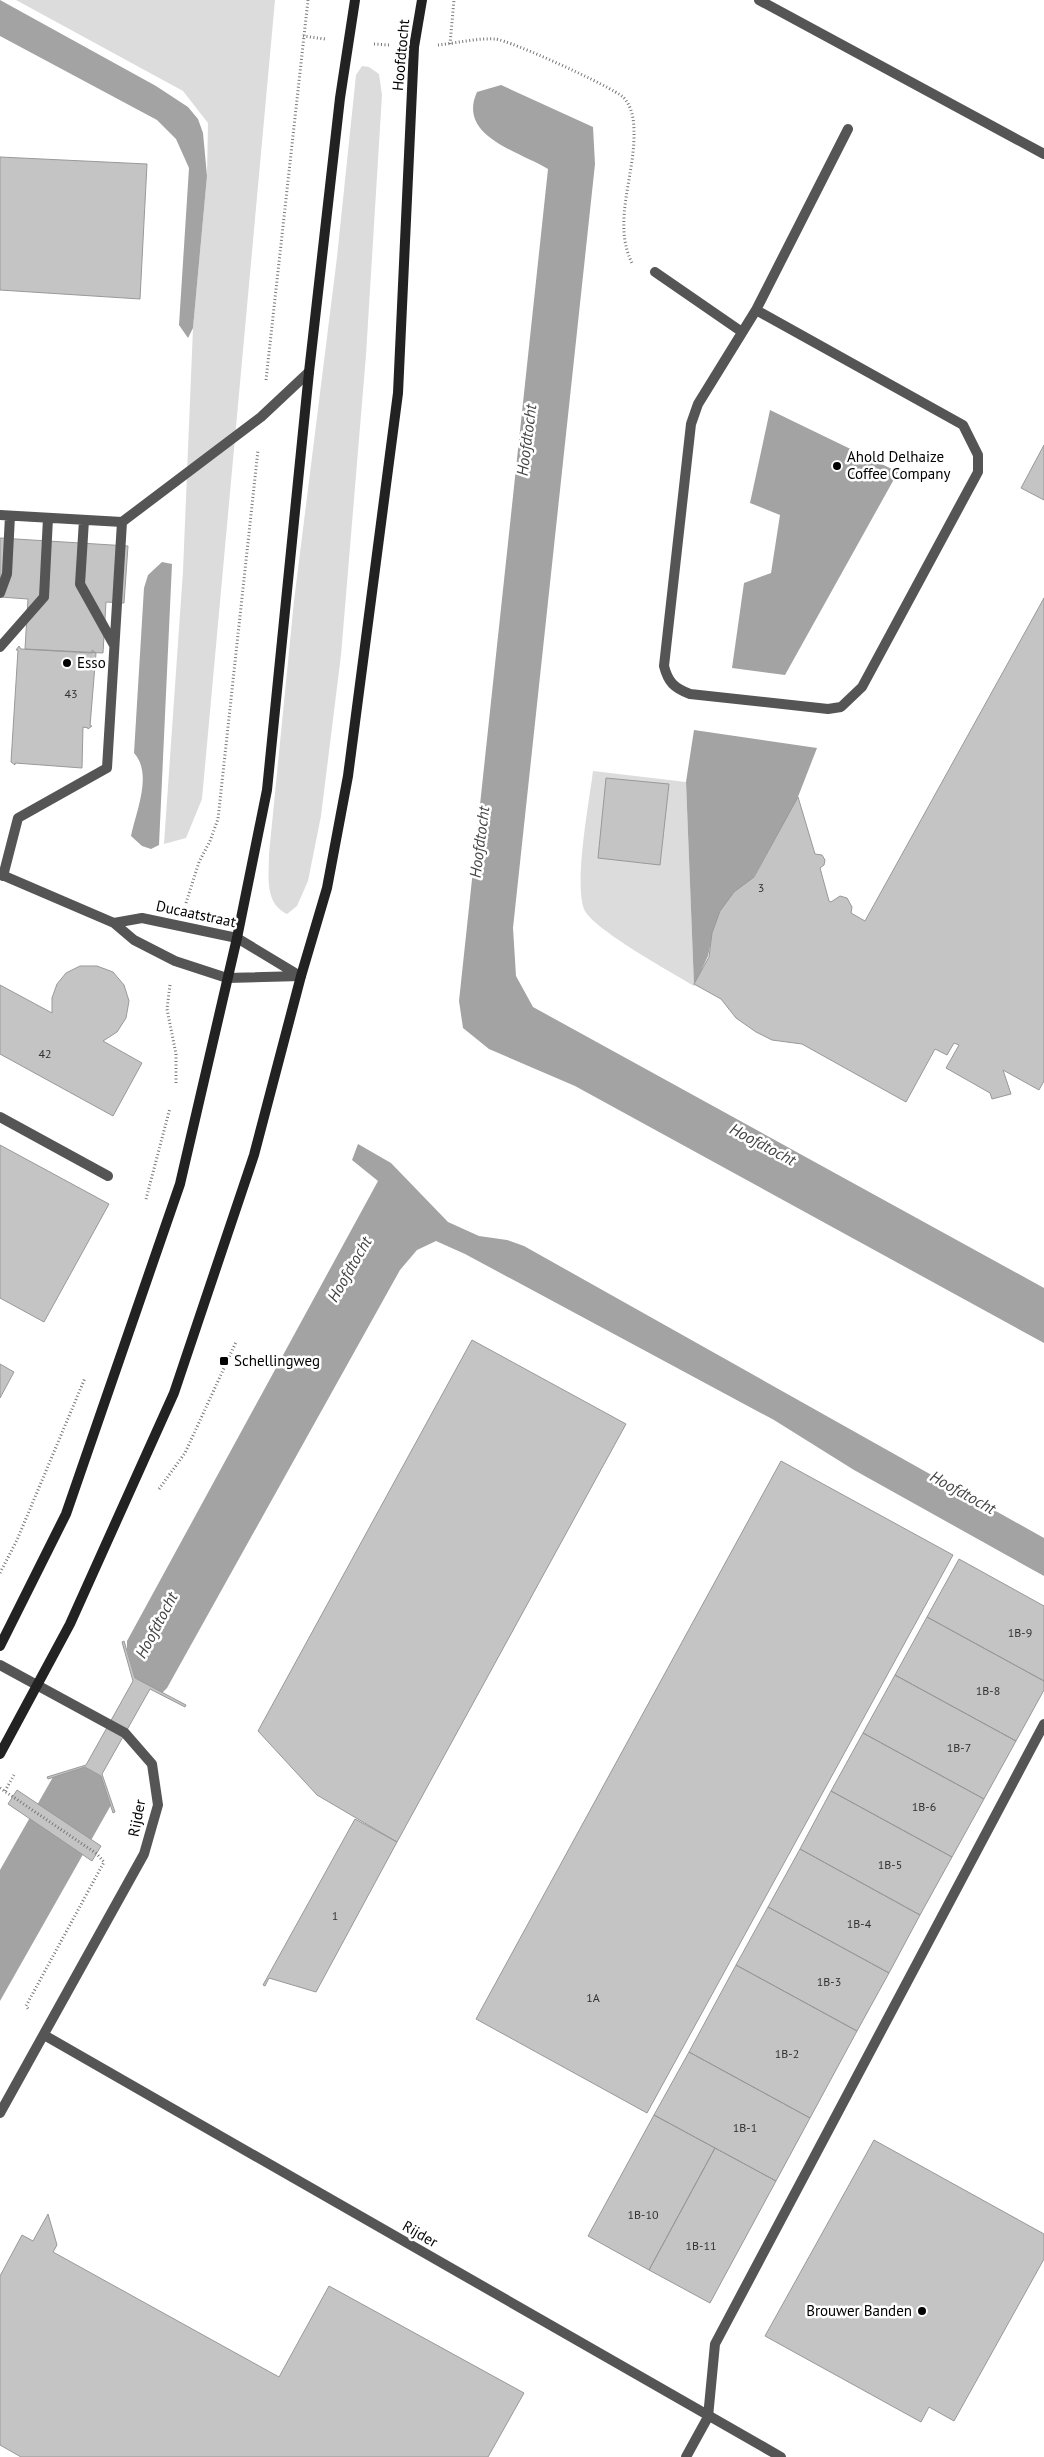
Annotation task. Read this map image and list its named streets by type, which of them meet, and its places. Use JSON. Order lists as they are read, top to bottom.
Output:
{
  "streets": {
    "main road": ["Hoofdtocht"],
    "street": ["Ducaatstraat", "Rijder"]
  },
  "crossings": [
    ["Hoofdtocht", "Ducaatstraat"],
    ["Hoofdtocht", "Rijder"]
  ],
  "water": ["Hoofdtocht"],
  "places": {
    "other": ["Ahold Delhaize Coffee Company", "Esso", "Brouwer Banden"],
    "transit": ["Schellingweg"]
  },
  "house_numbers": [
    "43",
    "3",
    "42",
    "1B-9",
    "1B-8",
    "1B-7",
    "1B-6",
    "1B-5",
    "1",
    "1B-4",
    "1B-3",
    "1A",
    "1B-2",
    "1B-1",
    "1B-10",
    "1B-11"
  ]
}
